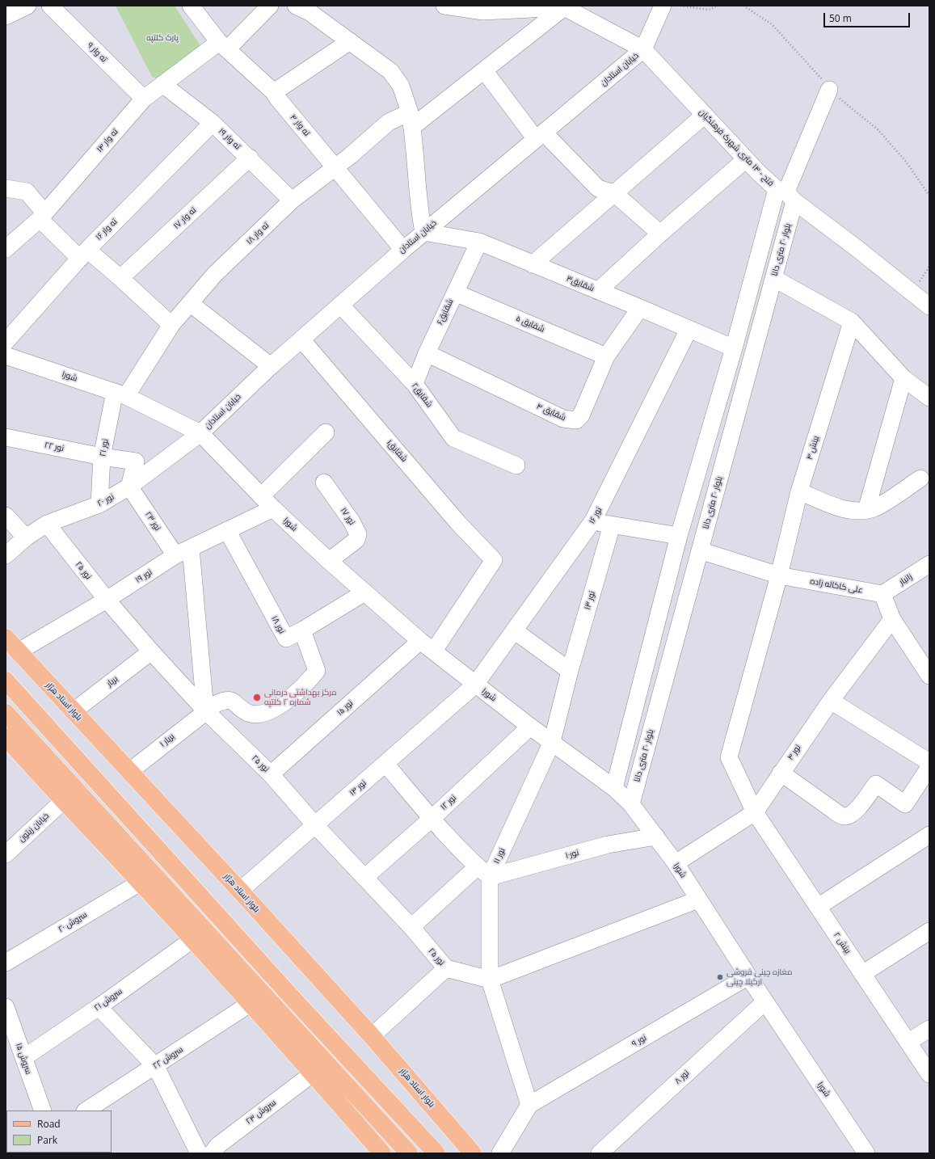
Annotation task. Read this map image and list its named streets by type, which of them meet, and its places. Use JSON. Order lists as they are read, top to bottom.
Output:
{
  "streets": {
    "main road": ["بلوار استاد هژار"],
    "street": [
      "ته وار ۹",
      "خیابان استادان",
      "ته وار ۴",
      "ته وار ۱۹",
      "ته وار ۱۴",
      "فتح - ۱۴ متری شهرک فرهنگیان",
      "ته وار ۱۷",
      "ته وار ۱۶",
      "ته وار ۱۸",
      "بلوار ۲۰ متری دانا",
      "شقایق۳",
      "شقایق۶",
      "شقایق ۵",
      "شورا",
      "شقایق۲",
      "شقایق ۴",
      "نور ۲۲",
      "نور ۲۱",
      "بینش ۴",
      "شقایق۱",
      "نور ۲۰",
      "نور ۱۶",
      "نور ۱۷",
      "نور ۲۳",
      "نور ۲۵",
      "نور ۱۹",
      "زانیار",
      "علی کاکاله زاده",
      "نور ۱۳",
      "نور ۱۸",
      "بریار",
      "نور ۱۵",
      "بریار ۱",
      "نور ۴",
      "نور ۱۴",
      "نور ۱۲",
      "خیابان زیتون",
      "نور۱۰",
      "نور ۱۱",
      "سروش ۲۰",
      "بینش ۲",
      "سروش ۲۱",
      "نور ۹",
      "سروش ۲۲",
      "سروش ۱۵",
      "نور ۸",
      "سروش ۲۳"
    ]
  },
  "crossings": [
    ["ته وار ۹", "ته وار ۱۴"],
    ["خیابان استادان", "ته وار ۴"],
    ["خیابان استادان", "فتح - ۱۴ متری شهرک فرهنگیان"],
    ["خیابان استادان", "شقایق۳"],
    ["خیابان استادان", "شورا"],
    ["خیابان استادان", "شقایق۲"],
    ["خیابان استادان", "شقایق۱"],
    ["خیابان استادان", "نور ۲۰"],
    ["ته وار ۴", "ته وار ۱۴"],
    ["ته وار ۴", "ته وار ۱۸"],
    ["ته وار ۱۹", "ته وار ۱۴"],
    ["ته وار ۱۹", "ته وار ۱۷"],
    ["ته وار ۱۹", "ته وار ۱۶"],
    ["ته وار ۱۹", "ته وار ۱۸"],
    ["فتح - ۱۴ متری شهرک فرهنگیان", "ته وار ۱۸"],
    ["فتح - ۱۴ متری شهرک فرهنگیان", "بلوار ۲۰ متری دانا"],
    ["ته وار ۱۸", "شورا"],
    ["ته وار ۱۸", "نور ۲۱"],
    ["بلوار ۲۰ متری دانا", "شورا"],
    ["بلوار ۲۰ متری دانا", "علی کاکاله زاده"],
    ["شقایق۳", "شقایق۶"],
    ["شقایق۳", "شقایق ۴"],
    ["شقایق۳", "نور ۱۶"],
    ["شقایق۶", "شقایق ۵"],
    ["شقایق۶", "شقایق۲"],
    ["شقایق۶", "شقایق ۴"],
    ["شقایق ۵", "شقایق ۴"],
    ["شورا", "نور ۲۱"],
    ["شورا", "شقایق۱"],
    ["شورا", "نور ۲۰"],
    ["شورا", "نور ۱۶"],
    ["شورا", "نور ۱۷"],
    ["شورا", "نور ۱۹"],
    ["شورا", "نور ۱۳"],
    ["شورا", "نور ۱۸"],
    ["شورا", "نور ۱۵"],
    ["شورا", "نور ۴"],
    ["شورا", "نور ۱۴"],
    ["شورا", "نور ۱۲"],
    ["شورا", "نور۱۰"],
    ["شورا", "نور ۱۱"],
    ["شورا", "نور ۹"],
    ["شورا", "نور ۸"],
    ["نور ۲۲", "نور ۲۱"],
    ["نور ۲۲", "نور ۲۰"],
    ["نور ۲۲", "نور ۲۳"],
    ["نور ۲۱", "نور ۲۰"],
    ["بینش ۴", "علی کاکاله زاده"],
    ["بینش ۴", "نور ۴"],
    ["بینش ۴", "بینش ۲"],
    ["نور ۲۰", "نور ۲۳"],
    ["نور ۲۰", "نور ۲۵"],
    ["نور ۱۶", "نور ۱۴"],
    ["نور ۲۳", "نور ۱۹"],
    ["نور ۲۵", "نور ۱۹"],
    ["نور ۲۵", "بریار"],
    ["نور ۲۵", "نور ۱۵"],
    ["نور ۲۵", "بریار ۱"],
    ["نور ۲۵", "نور ۱۴"],
    ["نور ۲۵", "نور ۱۲"],
    ["نور ۲۵", "نور ۱۱"],
    ["نور ۱۹", "نور ۱۸"],
    ["نور ۱۹", "بلوار استاد هژار"],
    ["زانیار", "علی کاکاله زاده"],
    ["نور ۱۳", "نور ۱۱"],
    ["نور ۱۸", "بریار ۱"],
    ["بریار", "بلوار استاد هژار"],
    ["بلوار استاد هژار", "بریار ۱"],
    ["بلوار استاد هژار", "نور ۱۴"],
    ["نور ۴", "بینش ۲"],
    ["نور۱۰", "نور ۱۱"],
    ["نور ۱۱", "نور ۹"],
    ["سروش ۲۱", "سروش ۱۵"]
  ],
  "parks": ["پارک کلتپه"],
  "places": ["مرکز بهداشتی درمانی شماره ۲ کلتپه", "مغازه چینی فروشی ارکیلا چینی"],
  "legend": ["Road", "Park"],
  "scale_bar": "50 m"
}
